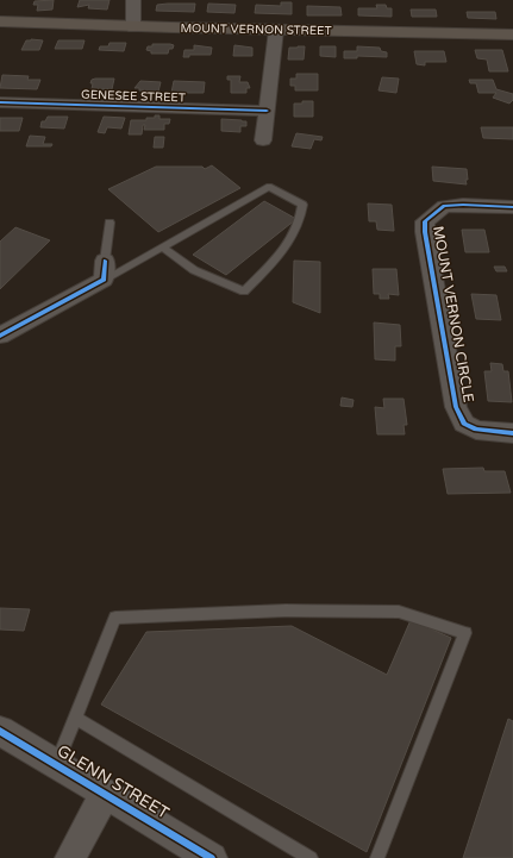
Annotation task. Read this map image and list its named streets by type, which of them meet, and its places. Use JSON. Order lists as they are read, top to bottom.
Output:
{
  "streets": {
    "main road": ["MOUNT VERNON STREET"],
    "street": ["GENESEE STREET", "MOUNT VERNON CIRCLE", "GLENN STREET"]
  }
}
